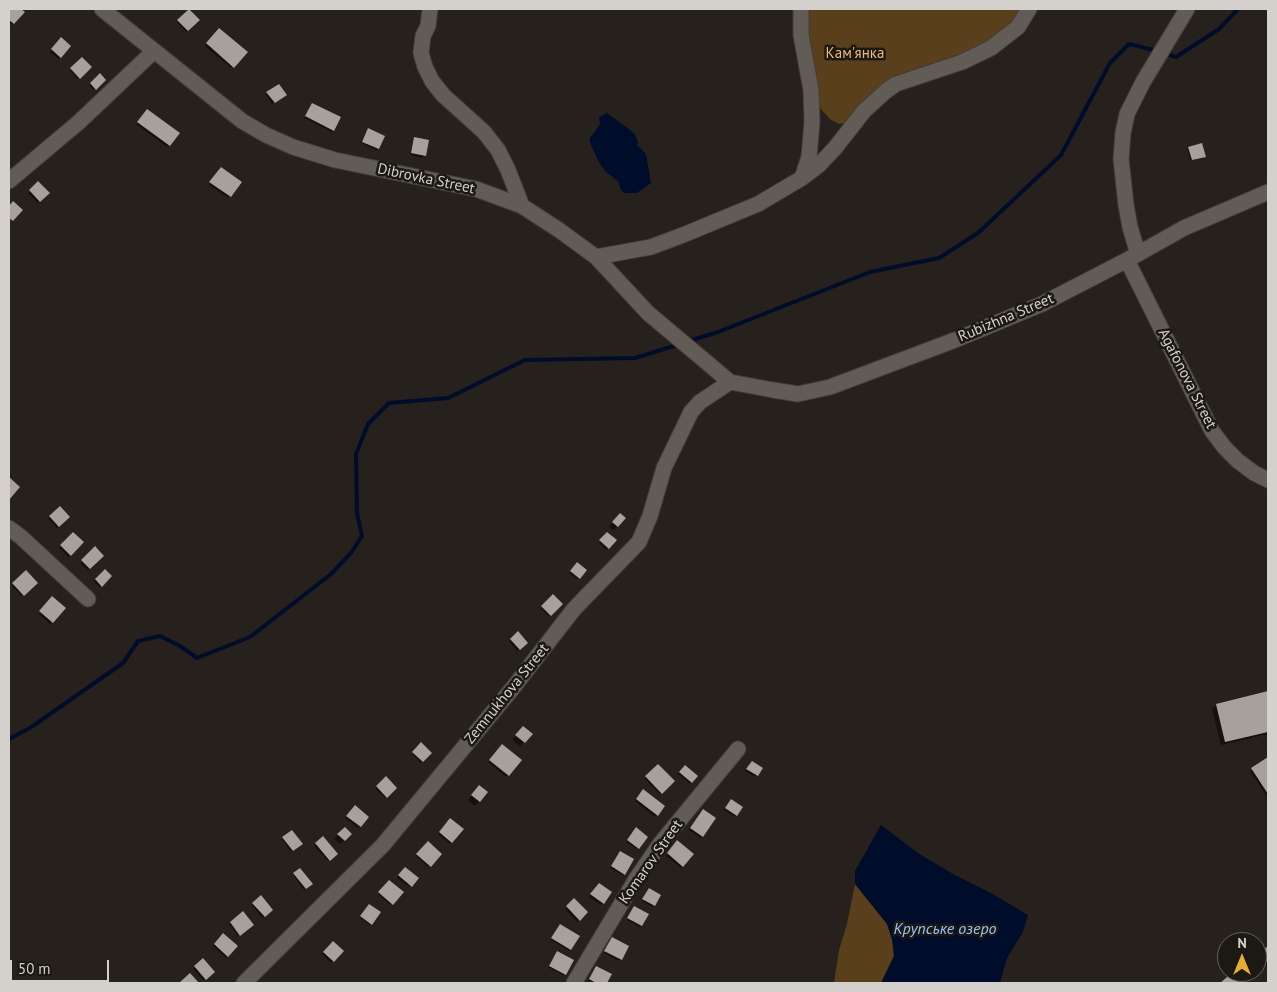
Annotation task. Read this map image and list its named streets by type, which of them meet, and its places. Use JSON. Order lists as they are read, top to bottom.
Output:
{
  "streets": {
    "street": [
      "Dibrovka Street",
      "Rubizhna Street",
      "Agafonova Street",
      "Zemnukhova Street",
      "Komarov Street"
    ]
  },
  "crossings": [
    ["Dibrovka Street", "Rubizhna Street"],
    ["Dibrovka Street", "Zemnukhova Street"],
    ["Rubizhna Street", "Agafonova Street"],
    ["Rubizhna Street", "Zemnukhova Street"]
  ],
  "water": ["Крупське озеро"],
  "parks": ["Кам'янка"],
  "scale_bar": "50 m",
  "north": "top"
}
